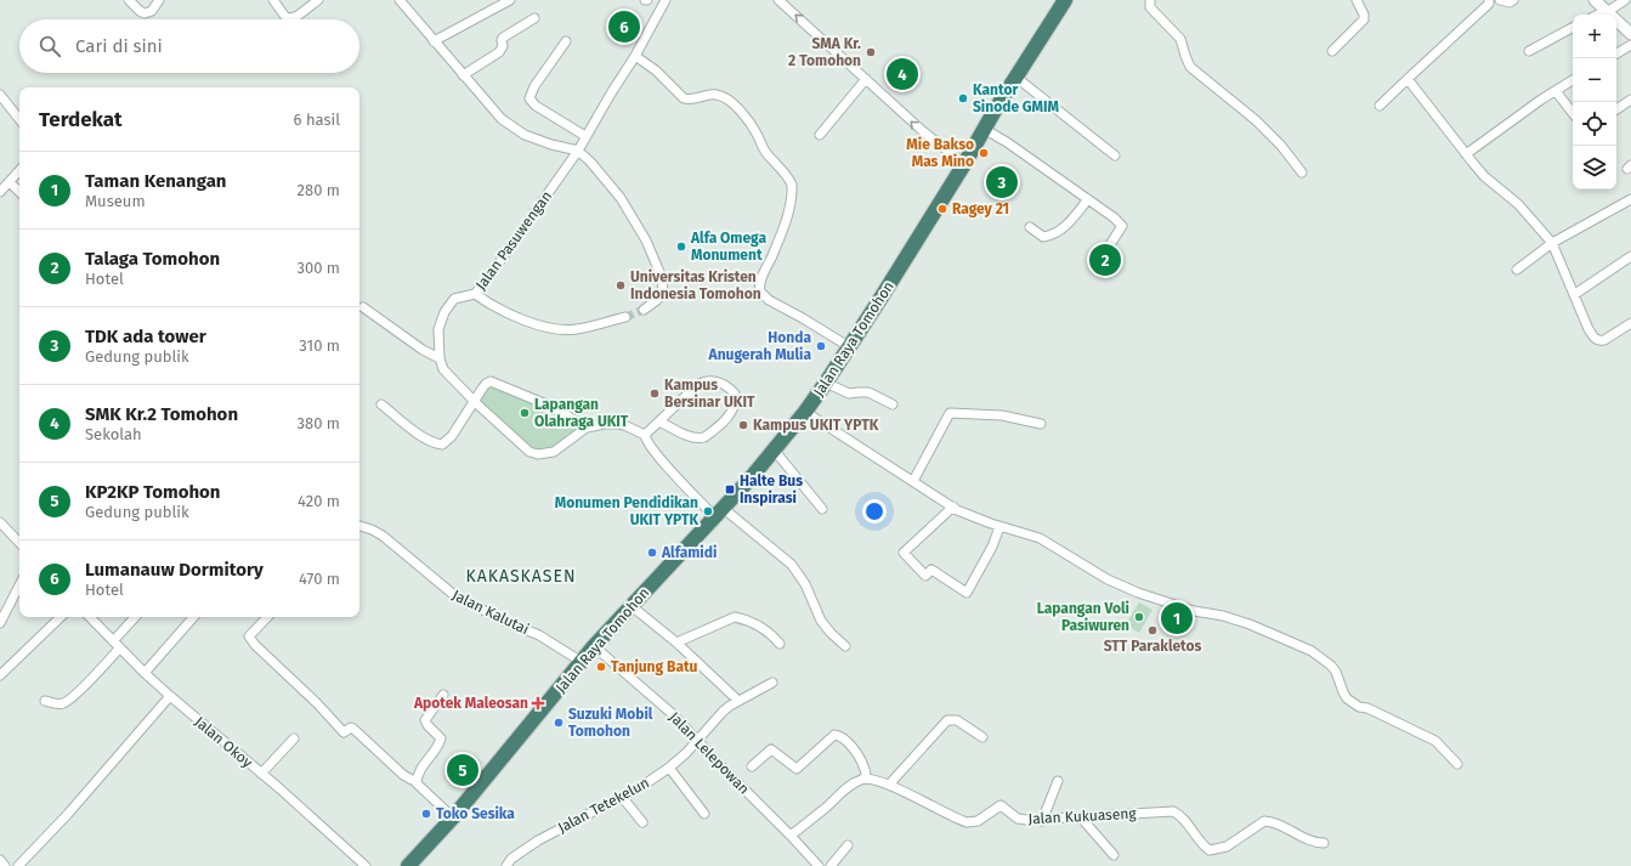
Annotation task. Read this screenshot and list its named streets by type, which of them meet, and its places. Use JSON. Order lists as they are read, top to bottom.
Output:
{
  "streets": {
    "highway": ["Jalan Raya Tomohon"],
    "street": [
      "Jalan Pasuwengan",
      "Jalan Kalutai",
      "Jalan Okoy",
      "Jalan Lelepowan",
      "Jalan Tetekelun",
      "Jalan Kukuaseng"
    ]
  },
  "crossings": [
    ["Jalan Raya Tomohon", "Jalan Kalutai"],
    ["Jalan Raya Tomohon", "Jalan Lelepowan"],
    ["Jalan Lelepowan", "Jalan Tetekelun"]
  ],
  "districts": ["KAKASKASEN"],
  "places": {
    "other": [
      "SMA Kr. 2 Tomohon",
      "Kantor Sinode GMIM",
      "Mie Bakso Mas Mino",
      "Ragey 21",
      "Alfa Omega Monument",
      "Universitas Kristen Indonesia Tomohon",
      "Honda Anugerah Mulia",
      "Kampus Bersinar UKIT",
      "Lapangan Olahraga UKIT",
      "Kampus UKIT YPTK",
      "Monumen Pendidikan UKIT YPTK",
      "Alfamidi",
      "Lapangan Voli Pasiwuren",
      "STT Parakletos",
      "Tanjung Batu",
      "Suzuki Mobil Tomohon",
      "Toko Sesika"
    ],
    "transit": ["Halte Bus Inspirasi"],
    "health": ["Apotek Maleosan"]
  },
  "page": {
    "pins": [
      "6",
      "4",
      "3",
      "2",
      "1",
      "5"
    ],
    "map_buttons": ["+", "−"],
    "search": "Cari di sini",
    "heading": ["Terdekat", "6 hasil"],
    "list": [
      {
        "mark": "1",
        "name": "Taman Kenangan",
        "note": "Museum",
        "value": "280 m"
      },
      {
        "mark": "2",
        "name": "Talaga Tomohon",
        "note": "Hotel",
        "value": "300 m"
      },
      {
        "mark": "3",
        "name": "TDK ada tower",
        "note": "Gedung publik",
        "value": "310 m"
      },
      {
        "mark": "4",
        "name": "SMK Kr.2 Tomohon",
        "note": "Sekolah",
        "value": "380 m"
      },
      {
        "mark": "5",
        "name": "KP2KP Tomohon",
        "note": "Gedung publik",
        "value": "420 m"
      },
      {
        "mark": "6",
        "name": "Lumanauw Dormitory",
        "note": "Hotel",
        "value": "470 m"
      }
    ]
  }
}
